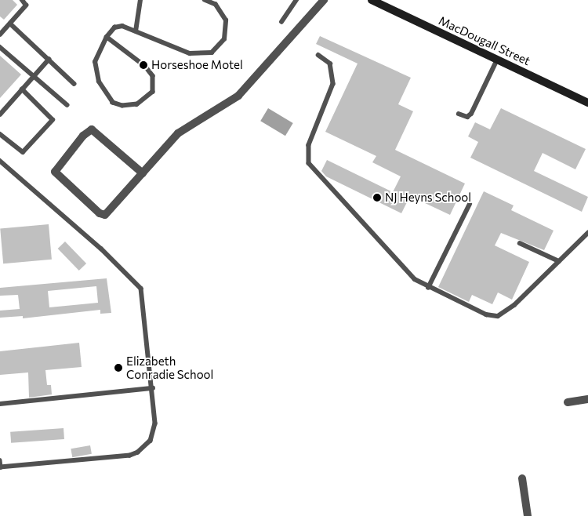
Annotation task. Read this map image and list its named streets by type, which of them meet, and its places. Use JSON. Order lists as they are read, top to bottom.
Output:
{
  "streets": {
    "street": ["MacDougall Street"]
  },
  "places": ["Horseshoe Motel", "NJ Heyns School", "Elizabeth Conradie School"]
}
